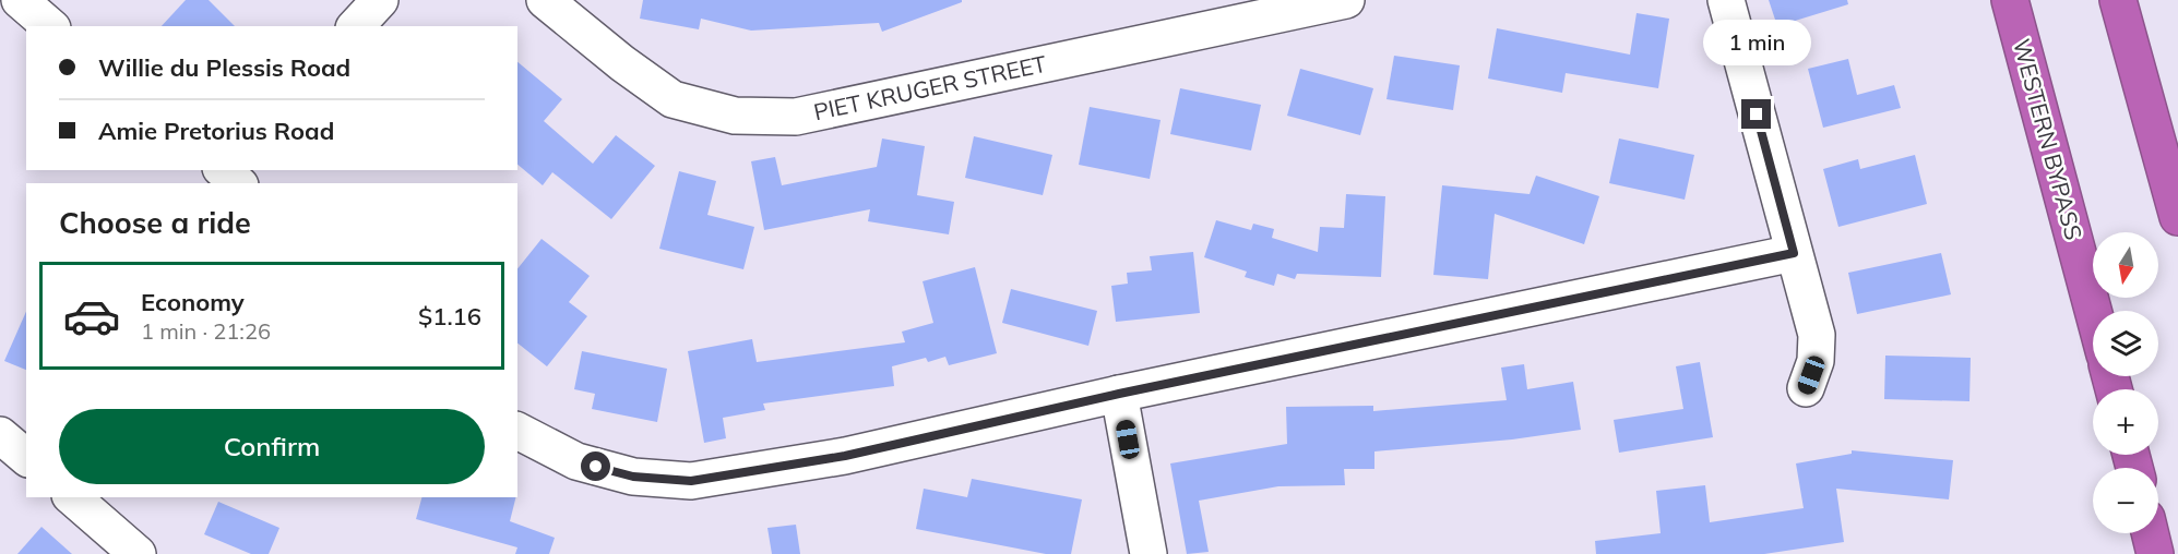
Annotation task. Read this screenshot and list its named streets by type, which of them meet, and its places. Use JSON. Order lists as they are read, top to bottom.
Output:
{
  "streets": {
    "highway": ["WESTERN BYPASS"],
    "street": ["PIET KRUGER STREET"]
  },
  "north": "bottom",
  "page": {
    "bubble": "1 min",
    "banner": ["Willie du Plessis Road", "Amie Pretorius Road"],
    "heading": "Choose a ride",
    "map_buttons": ["+", "−"],
    "list": [
      {
        "name": "Economy",
        "note": "1 min · 21:26",
        "value": "$1.16"
      }
    ],
    "buttons": "Confirm"
  }
}
